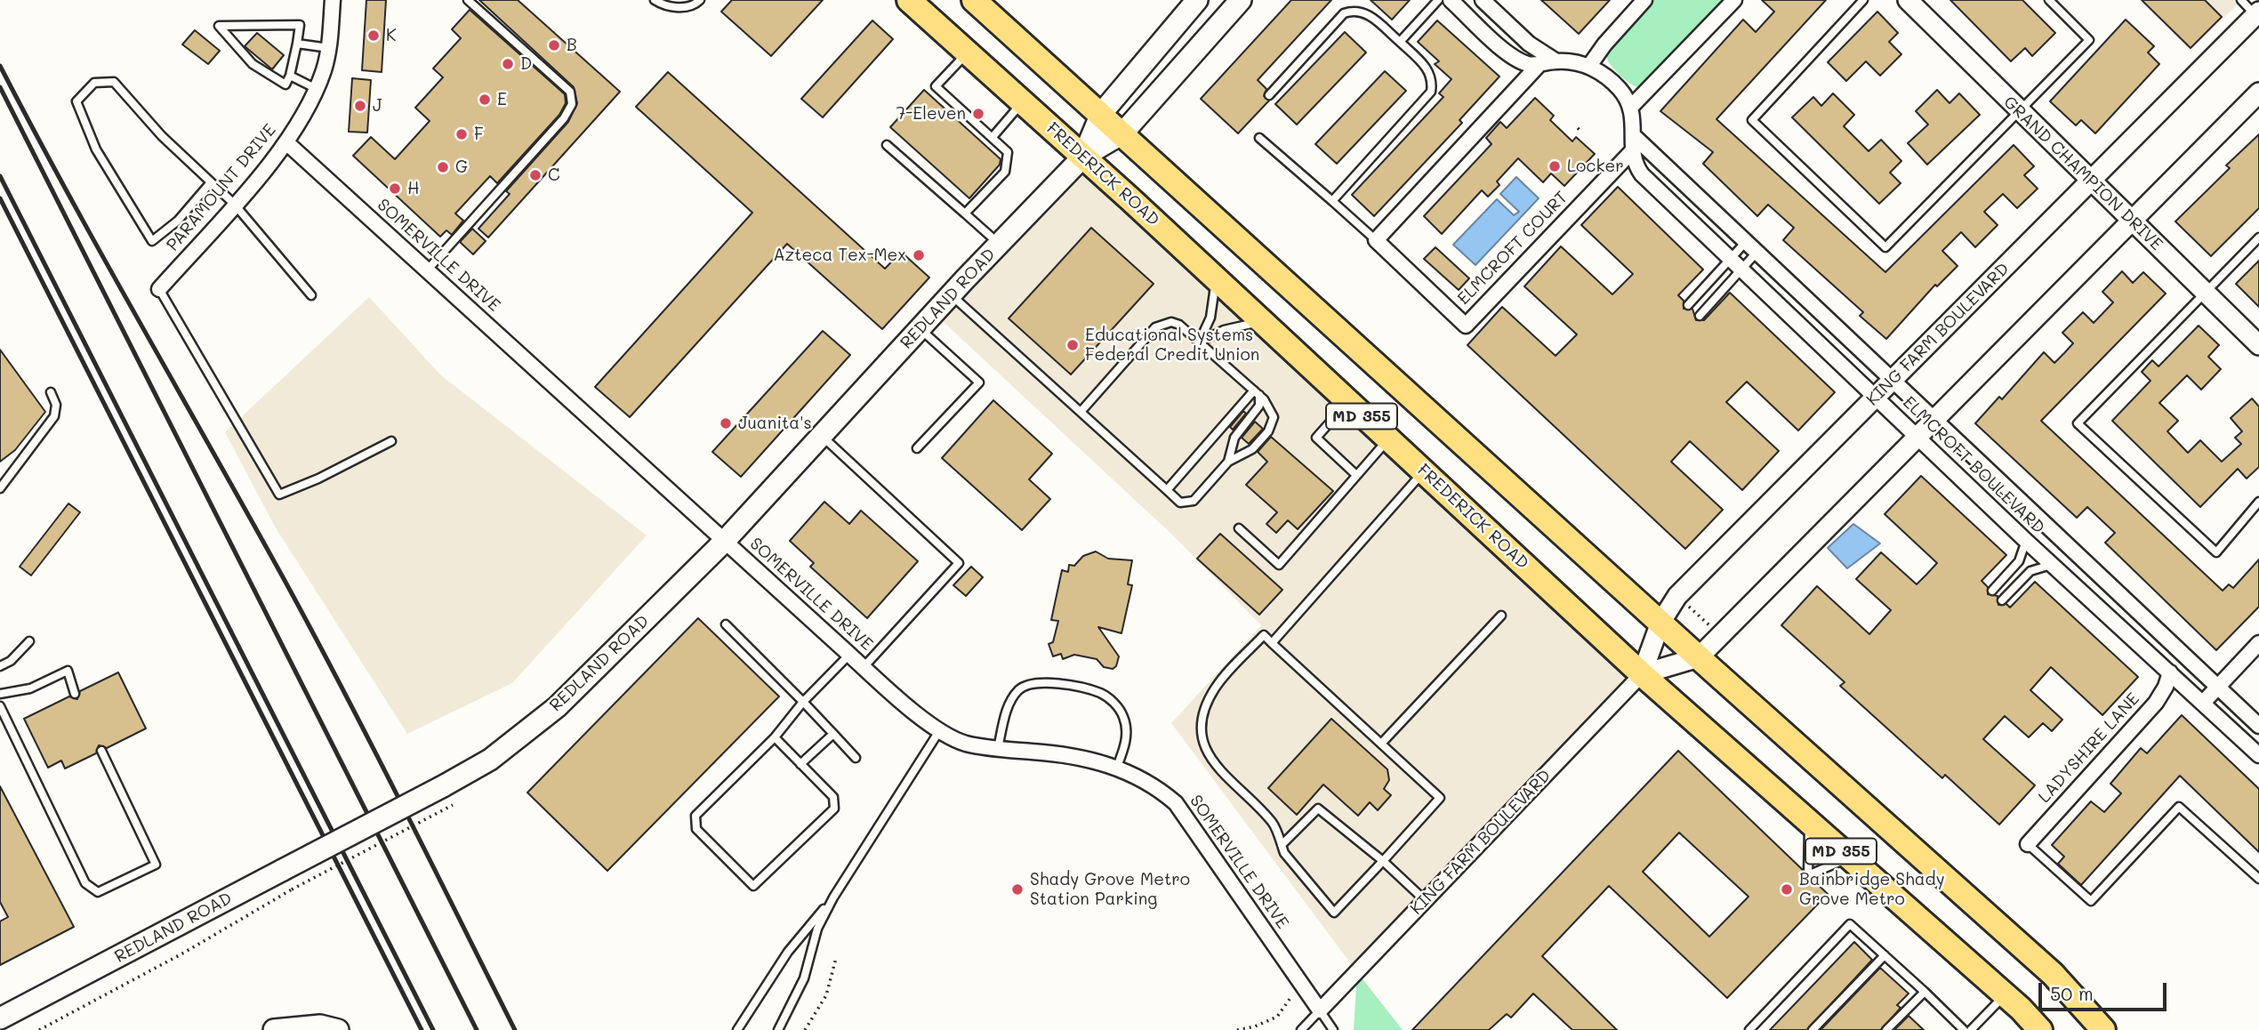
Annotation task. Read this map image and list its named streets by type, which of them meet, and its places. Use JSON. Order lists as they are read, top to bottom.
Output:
{
  "streets": {
    "main road": ["FREDERICK ROAD", "REDLAND ROAD", "MD 355"],
    "street": [
      "GRAND CHAMPION DRIVE",
      "PARAMOUNT DRIVE",
      "ELMCROFT COURT",
      "SOMERVILLE DRIVE",
      "KING FARM BOULEVARD",
      "ELMCROFT BOULEVARD",
      "LADYSHIRE LANE"
    ]
  },
  "crossings": [
    ["GRAND CHAMPION DRIVE", "KING FARM BOULEVARD"],
    ["FREDERICK ROAD", "REDLAND ROAD"],
    ["FREDERICK ROAD", "KING FARM BOULEVARD"],
    ["PARAMOUNT DRIVE", "SOMERVILLE DRIVE"],
    ["ELMCROFT COURT", "ELMCROFT BOULEVARD"],
    ["SOMERVILLE DRIVE", "REDLAND ROAD"],
    ["SOMERVILLE DRIVE", "KING FARM BOULEVARD"],
    ["KING FARM BOULEVARD", "MD 355"],
    ["KING FARM BOULEVARD", "ELMCROFT BOULEVARD"],
    ["ELMCROFT BOULEVARD", "LADYSHIRE LANE"]
  ],
  "places": [
    "K",
    "B",
    "D",
    "E",
    "J",
    "7-Eleven",
    "F",
    "Locker",
    "G",
    "C",
    "H",
    "Azteca Tex-Mex",
    "Educational Systems Federal Credit Union",
    "Juanita's",
    "Shady Grove Metro Station Parking",
    "Bainbridge Shady Grove Metro"
  ],
  "scale_bar": "50 m"
}
